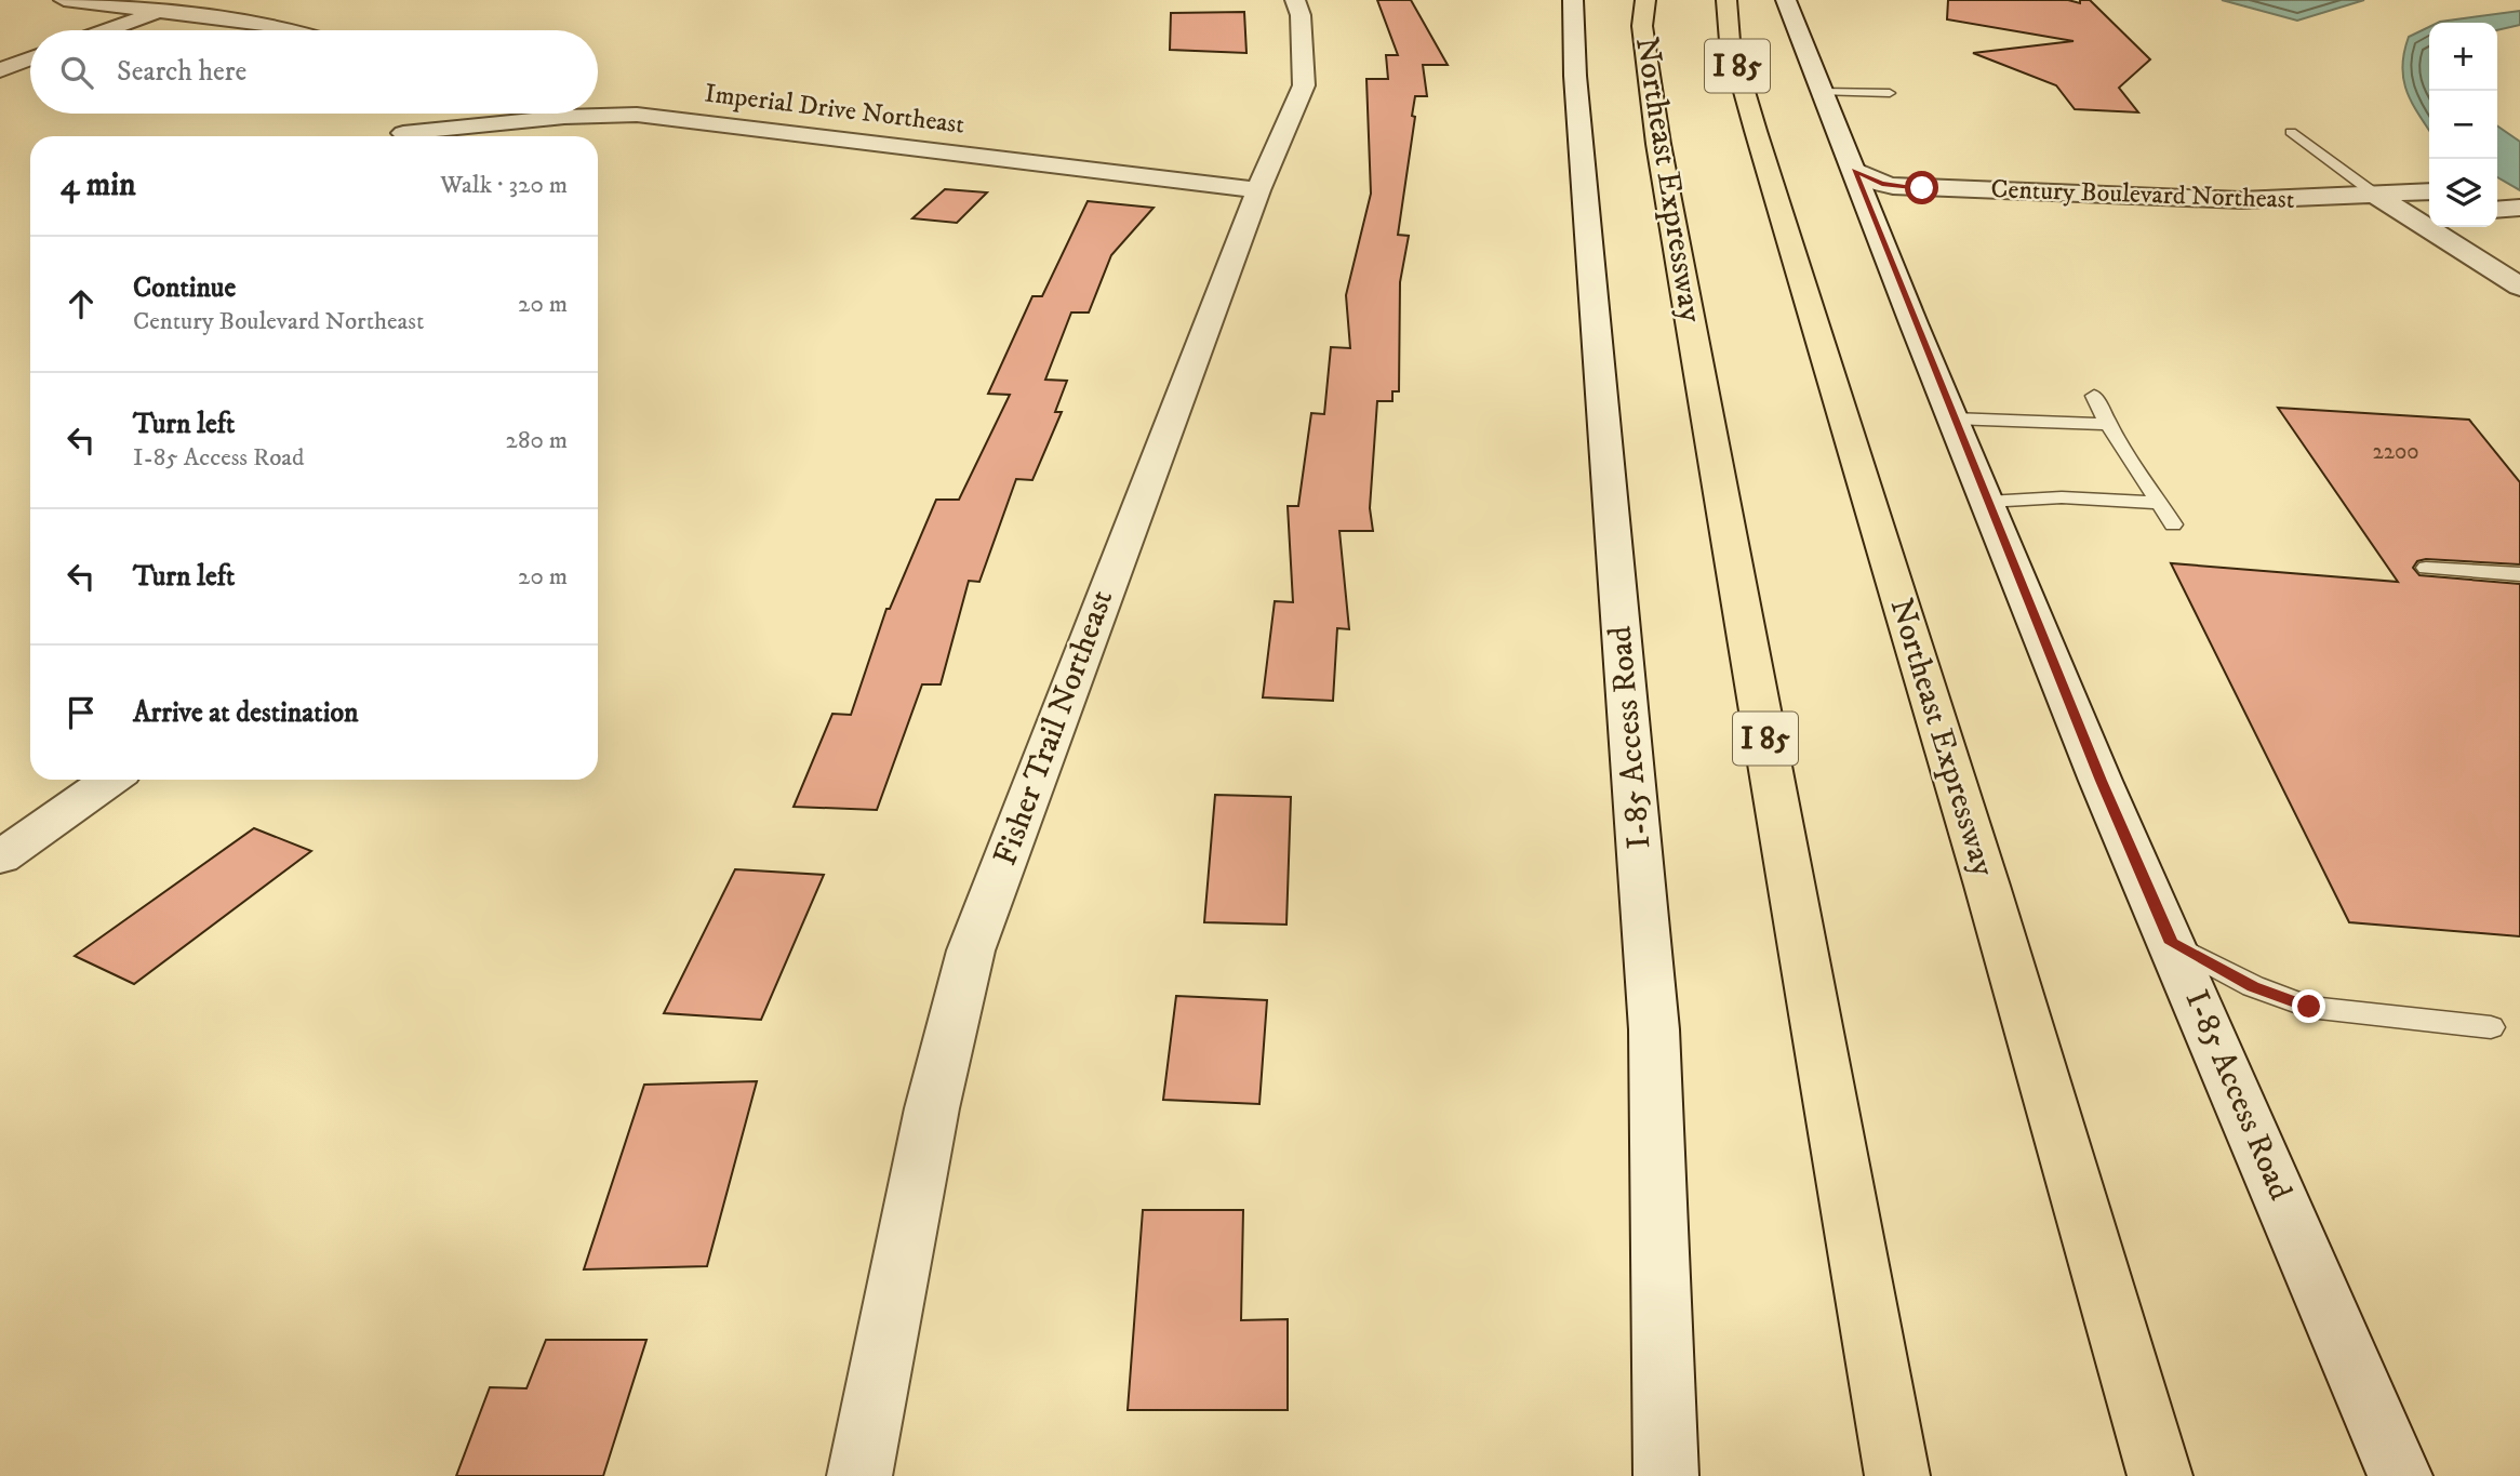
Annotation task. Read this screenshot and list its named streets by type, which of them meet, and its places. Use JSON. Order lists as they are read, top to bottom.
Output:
{
  "streets": {
    "highway": ["I 85", "Northeast Expressway"],
    "street": [
      "Imperial Drive Northeast",
      "Century Boulevard Northeast",
      "Fisher Trail Northeast",
      "I-85 Access Road"
    ]
  },
  "crossings": [
    ["Imperial Drive Northeast", "Fisher Trail Northeast"],
    ["Century Boulevard Northeast", "I-85 Access Road"]
  ],
  "house_numbers": ["2200"],
  "page": {
    "map_buttons": ["+", "−"],
    "search": "Search here",
    "heading": ["4 min", "Walk · 320 m"],
    "list": [
      ["Continue", "Century Boulevard Northeast", "20 m"],
      ["Turn left", "I-85 Access Road", "280 m"],
      ["Turn left", "20 m"],
      "Arrive at destination"
    ]
  }
}
